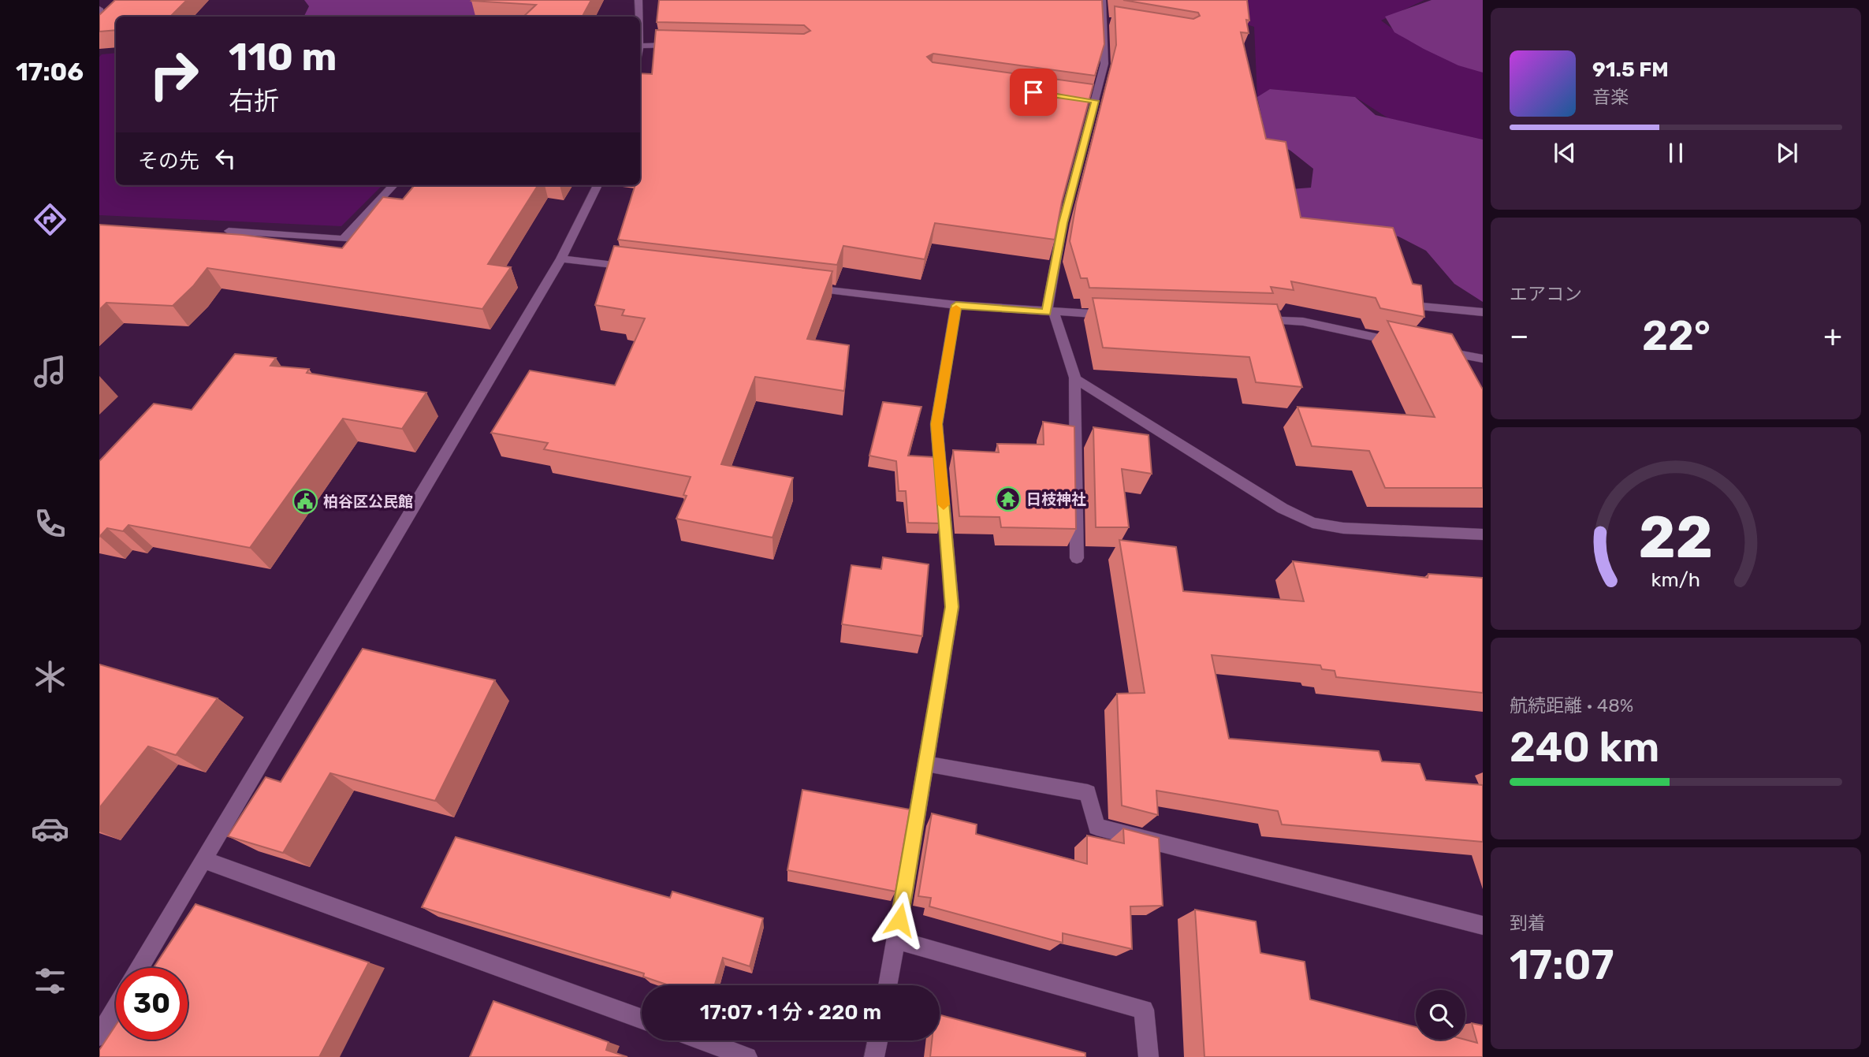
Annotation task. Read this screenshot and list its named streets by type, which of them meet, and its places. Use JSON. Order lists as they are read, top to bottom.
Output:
{
  "places": {
    "temple": ["日枝神社"],
    "public building": ["柏谷区公民館"]
  },
  "page": {
    "tabs": "17:06",
    "turn": ["110 m", "右折"],
    "song": ["91.5 FM", "音楽"],
    "then": "その先",
    "tile": [
      "エアコン",
      ["航続距離 · 48%", "240 km"],
      ["到着", "17:07"]
    ],
    "heat": ["−", "22°", "+"],
    "limit": "30",
    "trip": "17:07 · 1 分 · 220 m",
    "gauge": ["22", "km/h"]
  }
}
